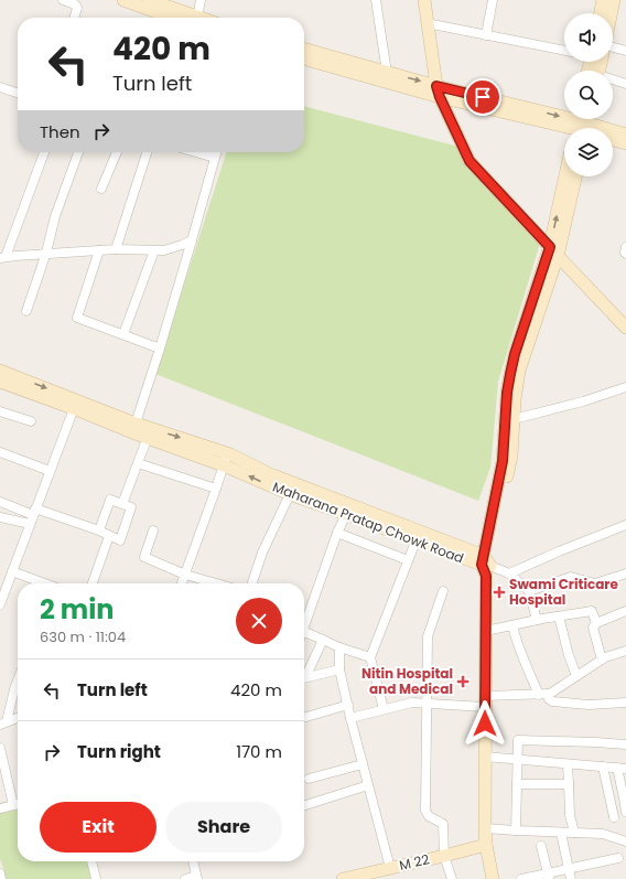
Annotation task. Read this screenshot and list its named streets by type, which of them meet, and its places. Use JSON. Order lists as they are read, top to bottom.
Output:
{
  "streets": {
    "street": ["Maharana Pratap Chowk Road", "M 22"]
  },
  "places": {
    "health": ["Swami Criticare Hospital", "Nitin Hospital and Medical"]
  },
  "page": {
    "turn": ["420 m", "Turn left"],
    "then": "Then",
    "heading": ["2 min", "630 m · 11:04"],
    "list": [
      {
        "name": "Turn left",
        "value": "420 m"
      },
      {
        "name": "Turn right",
        "value": "170 m"
      }
    ],
    "buttons": ["Exit", "Share"]
  }
}
